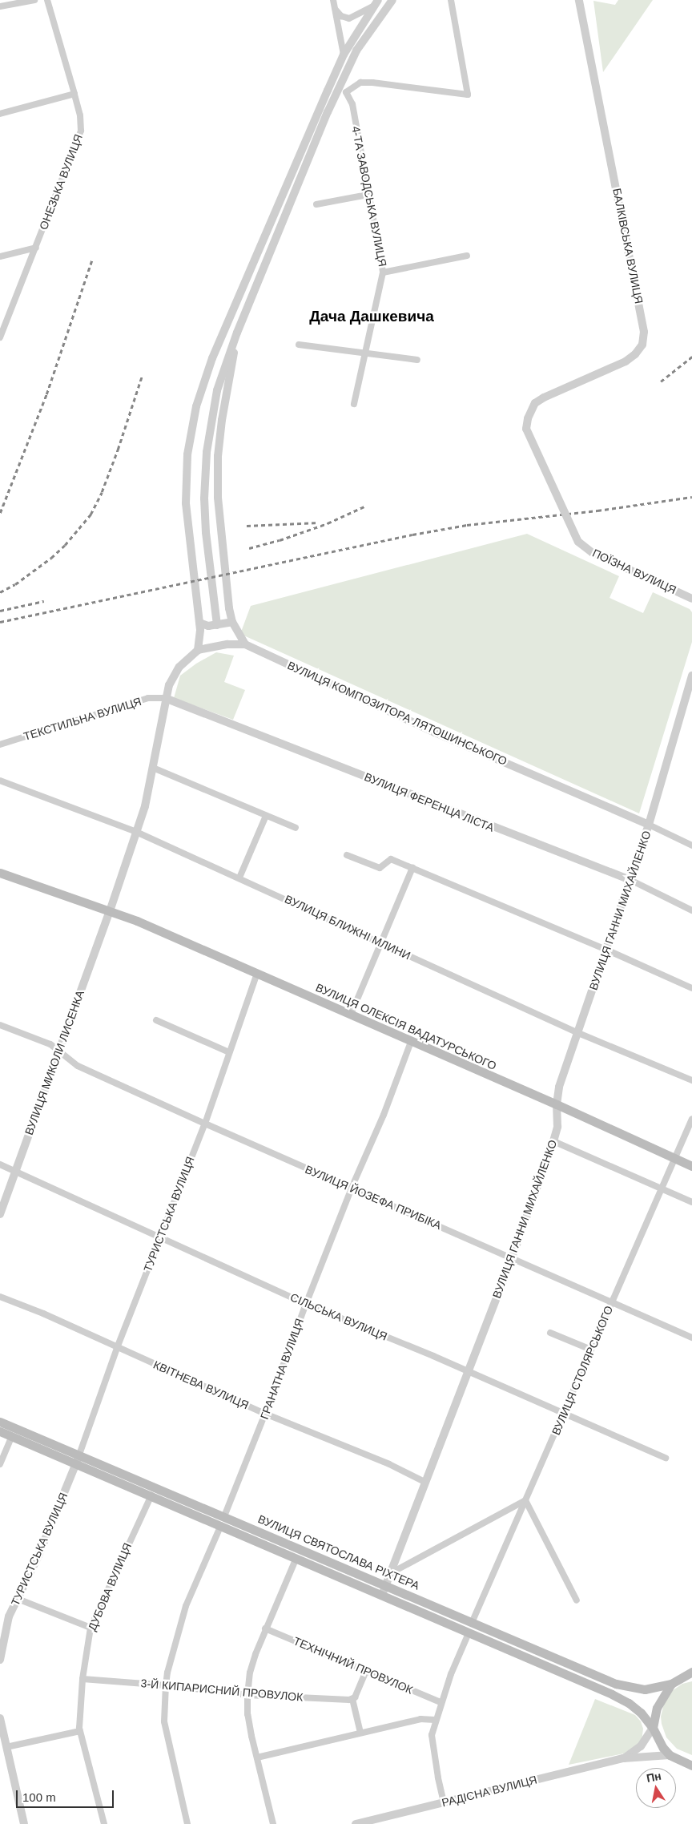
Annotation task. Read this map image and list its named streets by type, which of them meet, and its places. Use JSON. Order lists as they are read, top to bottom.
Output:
{
  "streets": {
    "main road": ["ВУЛИЦЯ ОЛЕКСІЯ ВАДАТУРСЬКОГО", "ВУЛИЦЯ СВЯТОСЛАВА РІХТЕРА"],
    "street": [
      "ОНЕЗЬКА ВУЛИЦЯ",
      "4-ТА ЗАВОДСЬКА ВУЛИЦЯ",
      "БАЛКІВСЬКА ВУЛИЦЯ",
      "ПОЇЗНА ВУЛИЦЯ",
      "ВУЛИЦЯ КОМПОЗИТОРА ЛЯТОШИНСЬКОГО",
      "ТЕКСТИЛЬНА ВУЛИЦЯ",
      "ВУЛИЦЯ ФЕРЕНЦА ЛІСТА",
      "ВУЛИЦЯ ГАННИ МИХАЙЛЕНКО",
      "ВУЛИЦЯ БЛИЖНІ МЛИНИ",
      "ВУЛИЦЯ МИКОЛИ ЛИСЕНКА",
      "ВУЛИЦЯ ЙОЗЕФА ПРИБІКА",
      "ТУРИСТСЬКА ВУЛИЦЯ",
      "СІЛЬСЬКА ВУЛИЦЯ",
      "ГРАНАТНА ВУЛИЦЯ",
      "ВУЛИЦЯ СТОЛЯРСЬКОГО",
      "КВІТНЕВА ВУЛИЦЯ",
      "ДУБОВА ВУЛИЦЯ",
      "ТЕХНІЧНИЙ ПРОВУЛОК",
      "3-Й КИПАРИСНИЙ ПРОВУЛОК",
      "РАДІСНА ВУЛИЦЯ"
    ]
  },
  "crossings": [
    ["БАЛКІВСЬКА ВУЛИЦЯ", "ПОЇЗНА ВУЛИЦЯ"],
    ["ВУЛИЦЯ КОМПОЗИТОРА ЛЯТОШИНСЬКОГО", "ВУЛИЦЯ ГАННИ МИХАЙЛЕНКО"],
    ["ТЕКСТИЛЬНА ВУЛИЦЯ", "ВУЛИЦЯ ФЕРЕНЦА ЛІСТА"],
    ["ТЕКСТИЛЬНА ВУЛИЦЯ", "ВУЛИЦЯ МИКОЛИ ЛИСЕНКА"],
    ["ВУЛИЦЯ ФЕРЕНЦА ЛІСТА", "ВУЛИЦЯ ГАННИ МИХАЙЛЕНКО"],
    ["ВУЛИЦЯ ФЕРЕНЦА ЛІСТА", "ВУЛИЦЯ МИКОЛИ ЛИСЕНКА"],
    ["ВУЛИЦЯ ГАННИ МИХАЙЛЕНКО", "ВУЛИЦЯ БЛИЖНІ МЛИНИ"],
    ["ВУЛИЦЯ ГАННИ МИХАЙЛЕНКО", "ВУЛИЦЯ ОЛЕКСІЯ ВАДАТУРСЬКОГО"],
    ["ВУЛИЦЯ ГАННИ МИХАЙЛЕНКО", "ВУЛИЦЯ ЙОЗЕФА ПРИБІКА"],
    ["ВУЛИЦЯ ГАННИ МИХАЙЛЕНКО", "СІЛЬСЬКА ВУЛИЦЯ"],
    ["ВУЛИЦЯ ГАННИ МИХАЙЛЕНКО", "КВІТНЕВА ВУЛИЦЯ"],
    ["ВУЛИЦЯ ГАННИ МИХАЙЛЕНКО", "ВУЛИЦЯ СВЯТОСЛАВА РІХТЕРА"],
    ["ВУЛИЦЯ БЛИЖНІ МЛИНИ", "ВУЛИЦЯ МИКОЛИ ЛИСЕНКА"],
    ["ВУЛИЦЯ ОЛЕКСІЯ ВАДАТУРСЬКОГО", "ВУЛИЦЯ МИКОЛИ ЛИСЕНКА"],
    ["ВУЛИЦЯ ОЛЕКСІЯ ВАДАТУРСЬКОГО", "ТУРИСТСЬКА ВУЛИЦЯ"],
    ["ВУЛИЦЯ ОЛЕКСІЯ ВАДАТУРСЬКОГО", "ГРАНАТНА ВУЛИЦЯ"],
    ["ВУЛИЦЯ ОЛЕКСІЯ ВАДАТУРСЬКОГО", "ВУЛИЦЯ СТОЛЯРСЬКОГО"],
    ["ВУЛИЦЯ МИКОЛИ ЛИСЕНКА", "ВУЛИЦЯ ЙОЗЕФА ПРИБІКА"],
    ["ВУЛИЦЯ МИКОЛИ ЛИСЕНКА", "СІЛЬСЬКА ВУЛИЦЯ"],
    ["ВУЛИЦЯ ЙОЗЕФА ПРИБІКА", "ТУРИСТСЬКА ВУЛИЦЯ"],
    ["ВУЛИЦЯ ЙОЗЕФА ПРИБІКА", "ГРАНАТНА ВУЛИЦЯ"],
    ["ВУЛИЦЯ ЙОЗЕФА ПРИБІКА", "ВУЛИЦЯ СТОЛЯРСЬКОГО"],
    ["ТУРИСТСЬКА ВУЛИЦЯ", "СІЛЬСЬКА ВУЛИЦЯ"],
    ["ТУРИСТСЬКА ВУЛИЦЯ", "КВІТНЕВА ВУЛИЦЯ"],
    ["ТУРИСТСЬКА ВУЛИЦЯ", "ВУЛИЦЯ СВЯТОСЛАВА РІХТЕРА"],
    ["СІЛЬСЬКА ВУЛИЦЯ", "ГРАНАТНА ВУЛИЦЯ"],
    ["СІЛЬСЬКА ВУЛИЦЯ", "ВУЛИЦЯ СТОЛЯРСЬКОГО"],
    ["ГРАНАТНА ВУЛИЦЯ", "КВІТНЕВА ВУЛИЦЯ"],
    ["ГРАНАТНА ВУЛИЦЯ", "ВУЛИЦЯ СВЯТОСЛАВА РІХТЕРА"],
    ["ГРАНАТНА ВУЛИЦЯ", "3-Й КИПАРИСНИЙ ПРОВУЛОК"],
    ["ВУЛИЦЯ СТОЛЯРСЬКОГО", "ВУЛИЦЯ СВЯТОСЛАВА РІХТЕРА"],
    ["ВУЛИЦЯ СВЯТОСЛАВА РІХТЕРА", "ДУБОВА ВУЛИЦЯ"],
    ["ВУЛИЦЯ СВЯТОСЛАВА РІХТЕРА", "РАДІСНА ВУЛИЦЯ"],
    ["ДУБОВА ВУЛИЦЯ", "3-Й КИПАРИСНИЙ ПРОВУЛОК"]
  ],
  "districts": ["Дача Дашкевича"],
  "scale_bar": "100 m",
  "north": "top"
}
